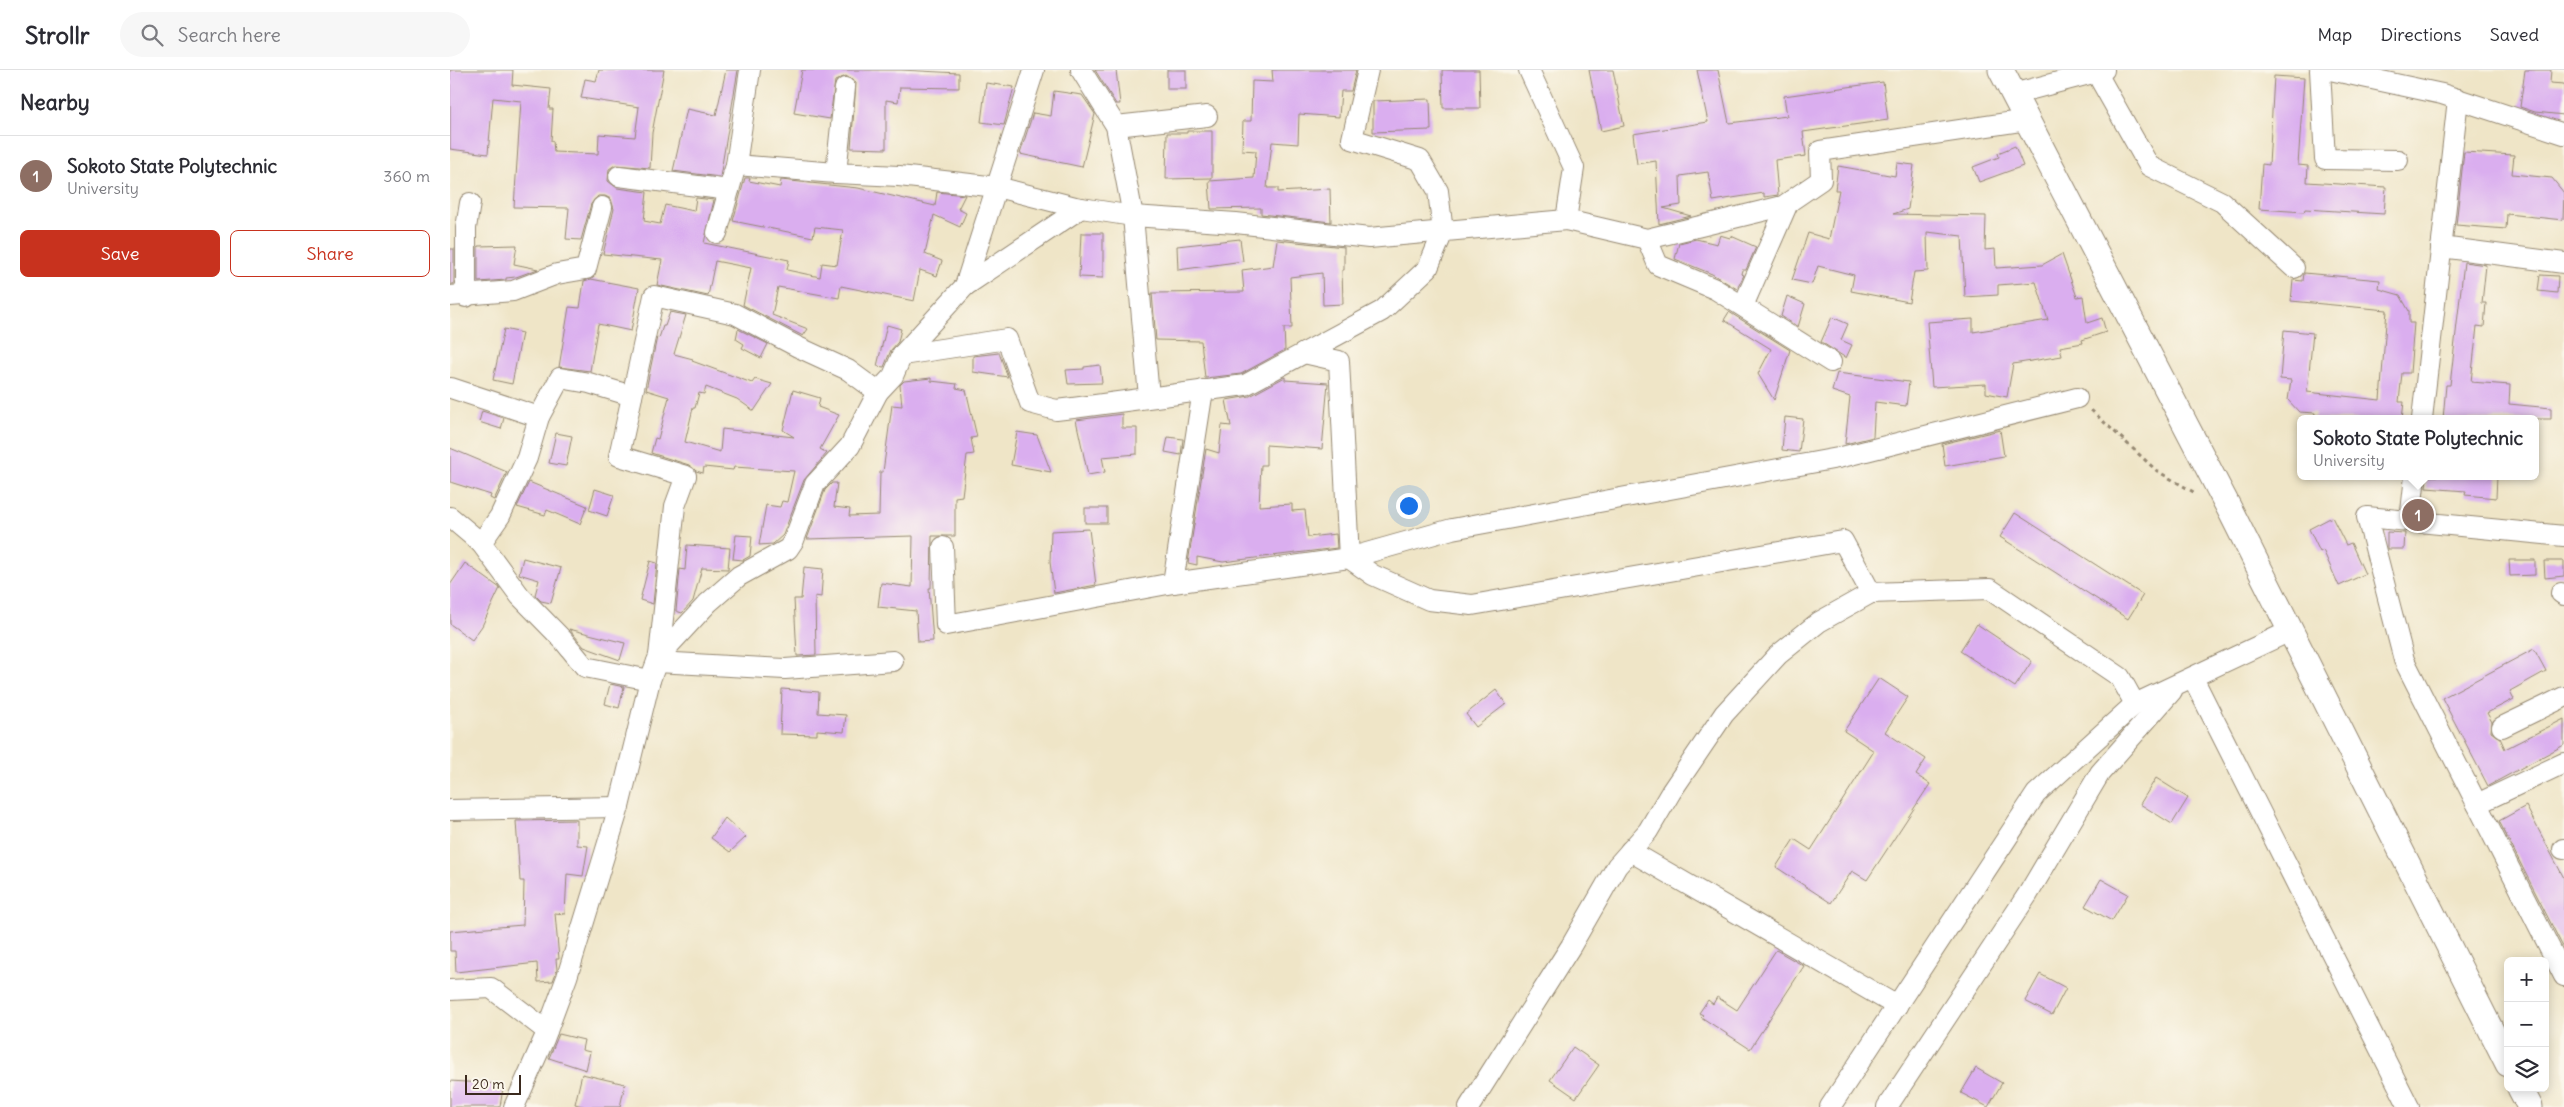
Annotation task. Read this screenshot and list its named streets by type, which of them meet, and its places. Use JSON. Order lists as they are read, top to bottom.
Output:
{
  "scale_bar": "20 m",
  "page": {
    "header": "Strollr",
    "search": "Search here",
    "nav": ["Map", "Directions", "Saved"],
    "heading": "Nearby",
    "list": [
      {
        "mark": "1",
        "name": "Sokoto State Polytechnic",
        "note": "University",
        "value": "360 m"
      }
    ],
    "buttons": ["Save", "Share"],
    "popup": ["Sokoto State Polytechnic", "University"],
    "pins": "1",
    "map_buttons": ["+", "−"],
    "scale": "20 m"
  }
}
